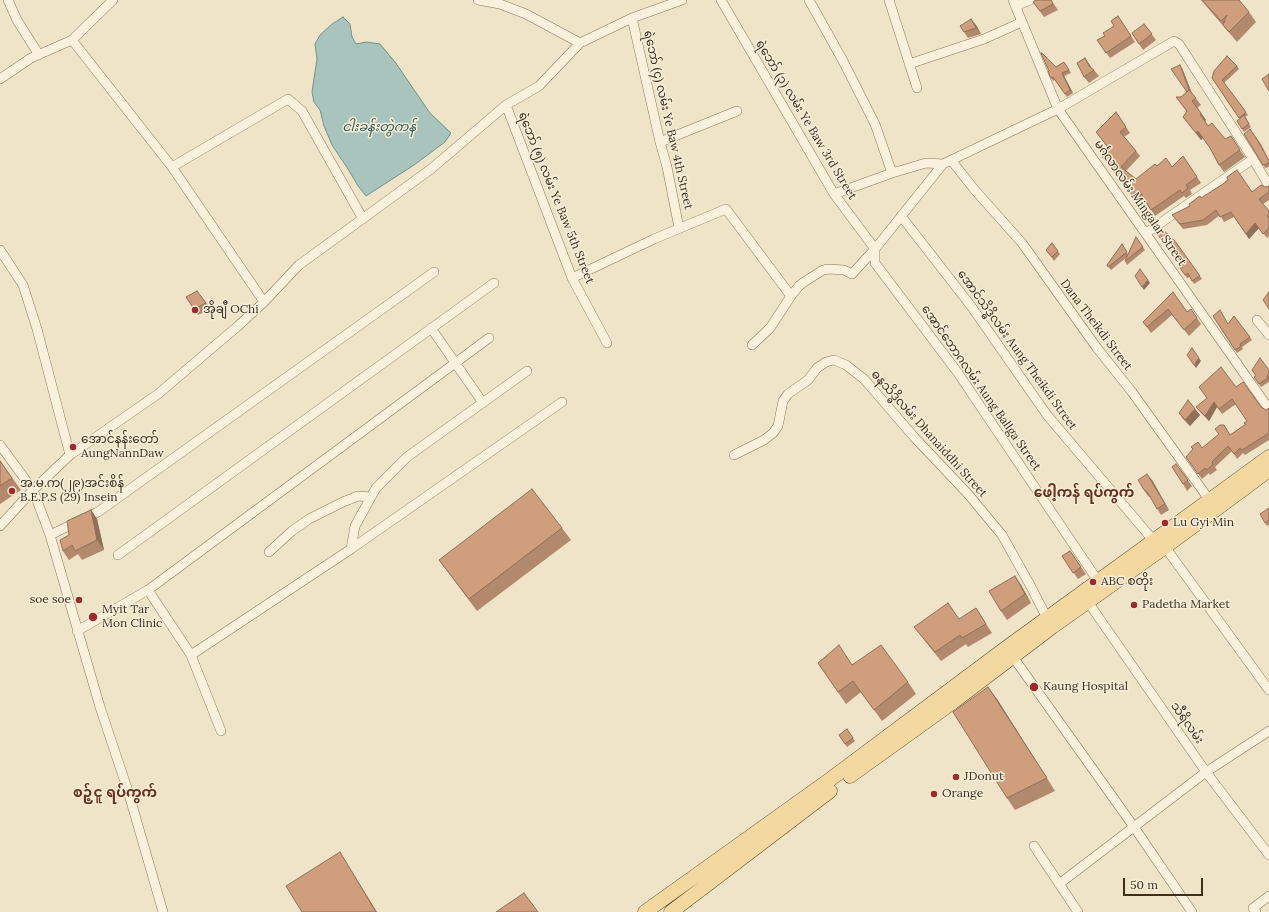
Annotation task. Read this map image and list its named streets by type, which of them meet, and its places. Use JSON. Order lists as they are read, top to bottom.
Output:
{
  "streets": {
    "street": [
      "ရဲဘော် (၄) လမ်း Ye Baw 4th Street",
      "ရဲဘော် (၃) လမ်း Ye Baw 3rd Street",
      "ရဲဘော် (၅) လမ်း Ye Baw 5th Street",
      "မင်္ဂလာလမ်း Mingalar Street",
      "Dana Theikdi Street",
      "အောင်သိဒ္ဓိလမ်း Aung Theikdi Street",
      "အောင်ဘောဂလမ်း Aung Ballga Street",
      "ဓနသိဒ္ဓိလမ်း Dhanaiddhi Street",
      "သီရိလမ်း"
    ]
  },
  "crossings": [
    ["ရဲဘော် (၃) လမ်း Ye Baw 3rd Street", "အောင်ဘောဂလမ်း Aung Ballga Street"]
  ],
  "districts": ["ဖေါ့ကန် ရပ်ကွက်", "စဉ့်ငူ ရပ်ကွက်"],
  "water": ["ငါးခန်းတွဲကန်"],
  "places": [
    "အိုချီ OChi",
    "အောင်နန်းတော် AungNannDaw",
    "အ.မ.က(၂၉)အင်းစိန် B.E.P.S (29) Insein",
    "Lu Gyi Min",
    "ABC စတိုး",
    "soe soe",
    "Padetha Market",
    "Myit Tar Mon Clinic",
    "Kaung Hospital",
    "JDonut",
    "Orange"
  ],
  "scale_bar": "50 m"
}
